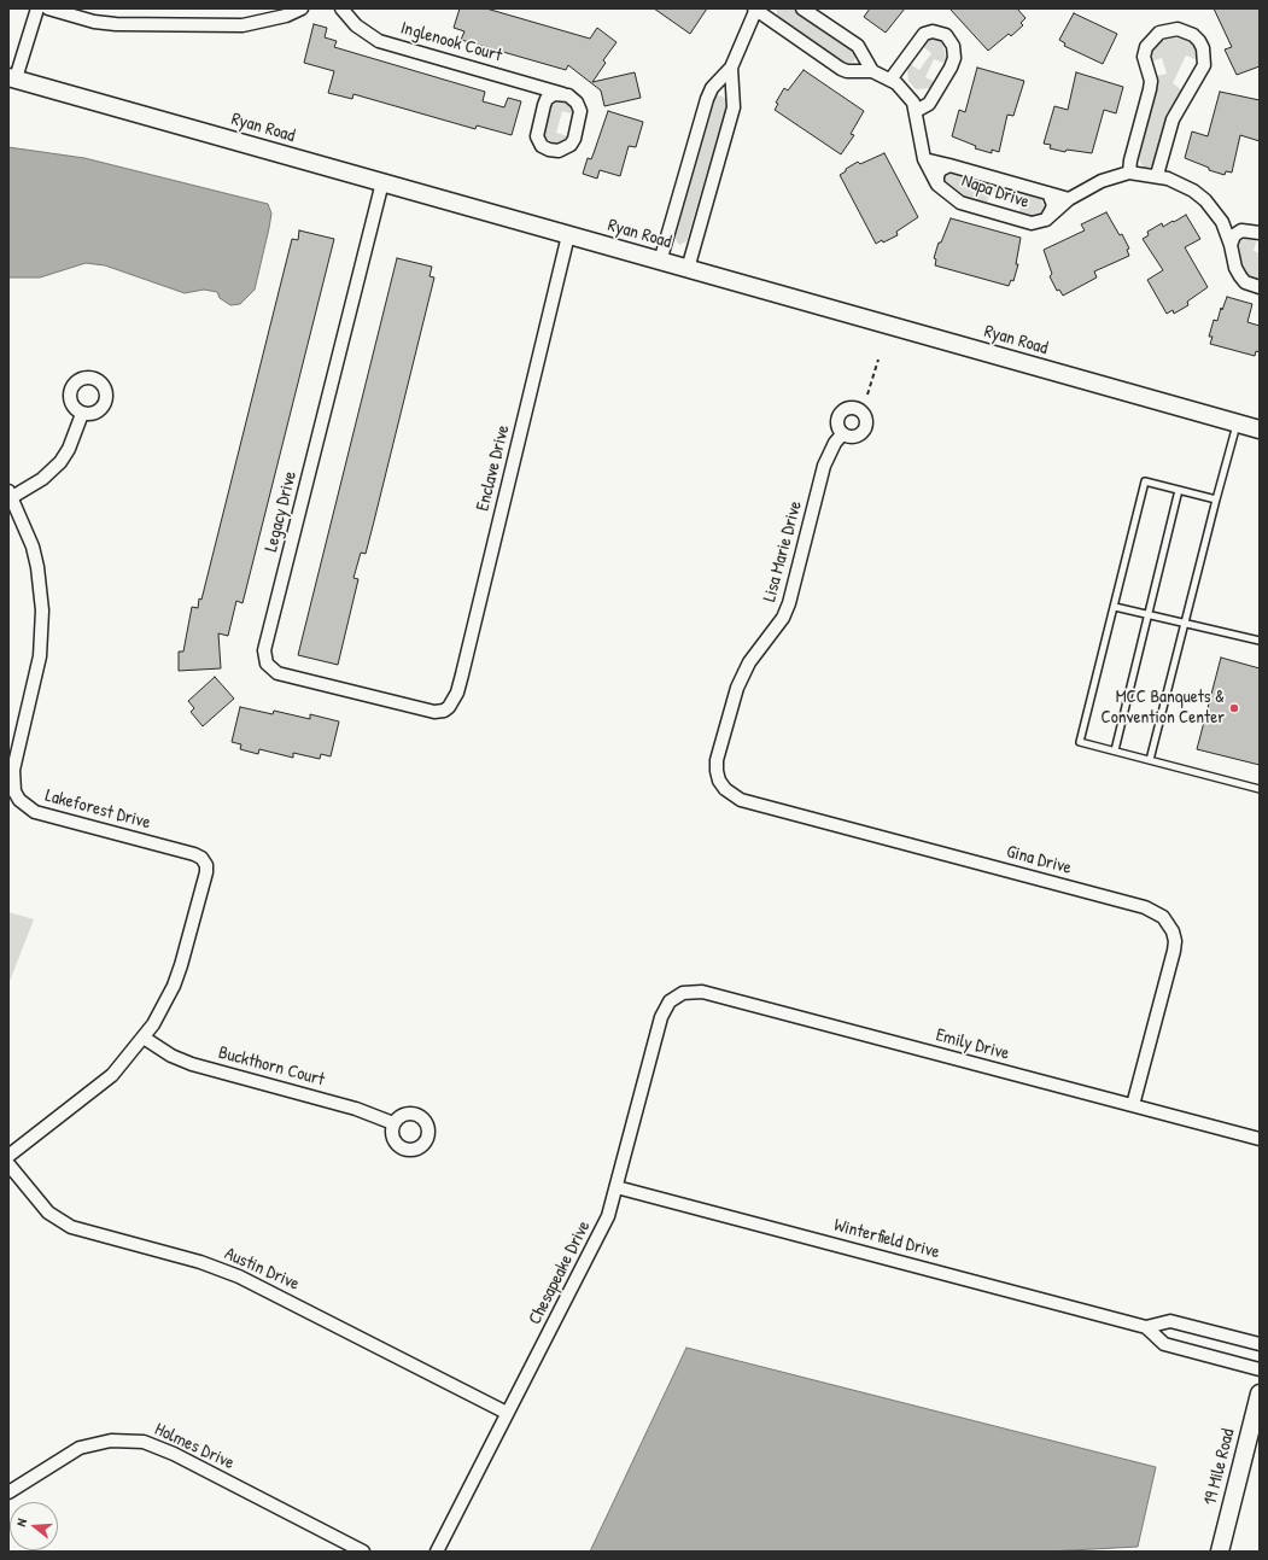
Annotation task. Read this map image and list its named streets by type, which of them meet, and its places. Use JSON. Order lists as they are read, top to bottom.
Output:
{
  "streets": {
    "main road": ["Ryan Road", "19 Mile Road"],
    "street": [
      "Inglenook Court",
      "Napa Drive",
      "Enclave Drive",
      "Legacy Drive",
      "Lisa Marie Drive",
      "Lakeforest Drive",
      "Gina Drive",
      "Emily Drive",
      "Buckthorn Court",
      "Winterfield Drive",
      "Austin Drive",
      "Chesapeake Drive",
      "Holmes Drive"
    ]
  },
  "crossings": [
    ["Ryan Road", "Enclave Drive"],
    ["Ryan Road", "Legacy Drive"],
    ["Enclave Drive", "Legacy Drive"],
    ["Lisa Marie Drive", "Gina Drive"],
    ["Lakeforest Drive", "Buckthorn Court"],
    ["Gina Drive", "Emily Drive"],
    ["Emily Drive", "Chesapeake Drive"],
    ["Winterfield Drive", "Chesapeake Drive"],
    ["Austin Drive", "Chesapeake Drive"]
  ],
  "places": ["MCC Banquets & Convention Center"],
  "north": "left"
}
